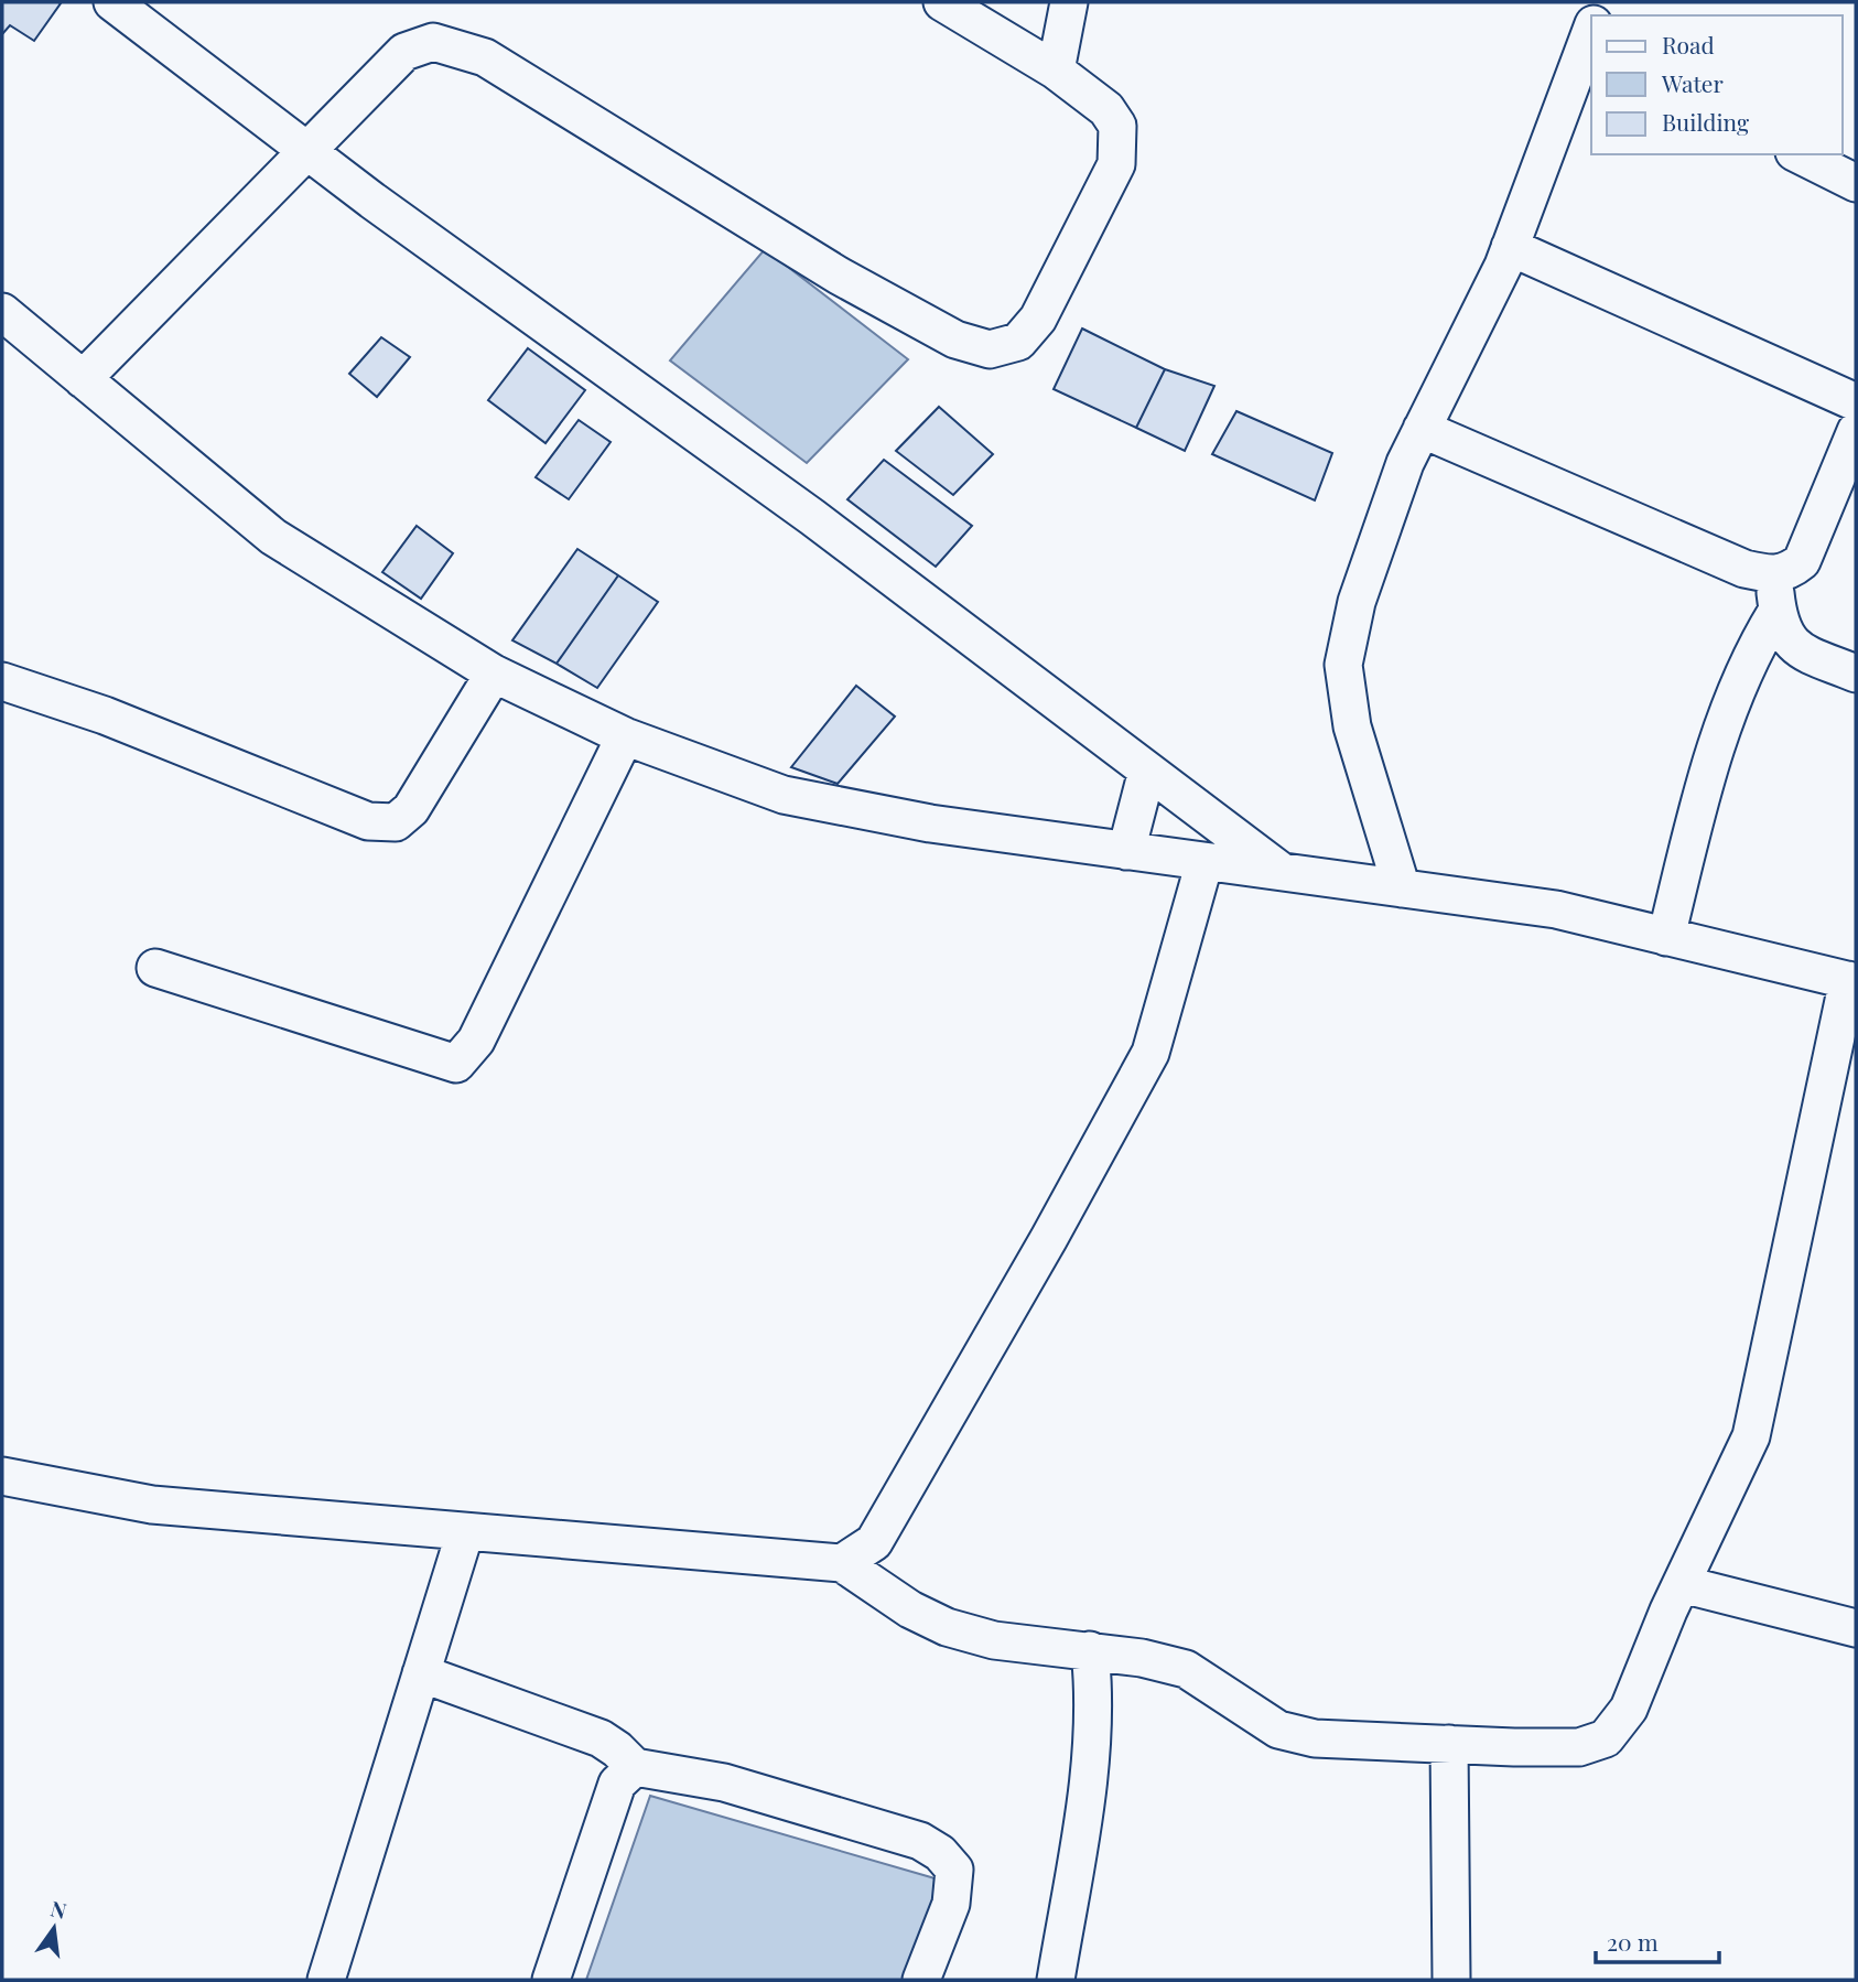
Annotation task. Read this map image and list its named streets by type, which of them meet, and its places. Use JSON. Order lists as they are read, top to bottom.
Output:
{
  "legend": ["Road", "Water", "Building"],
  "scale_bar": "20 m",
  "north": "top"
}
